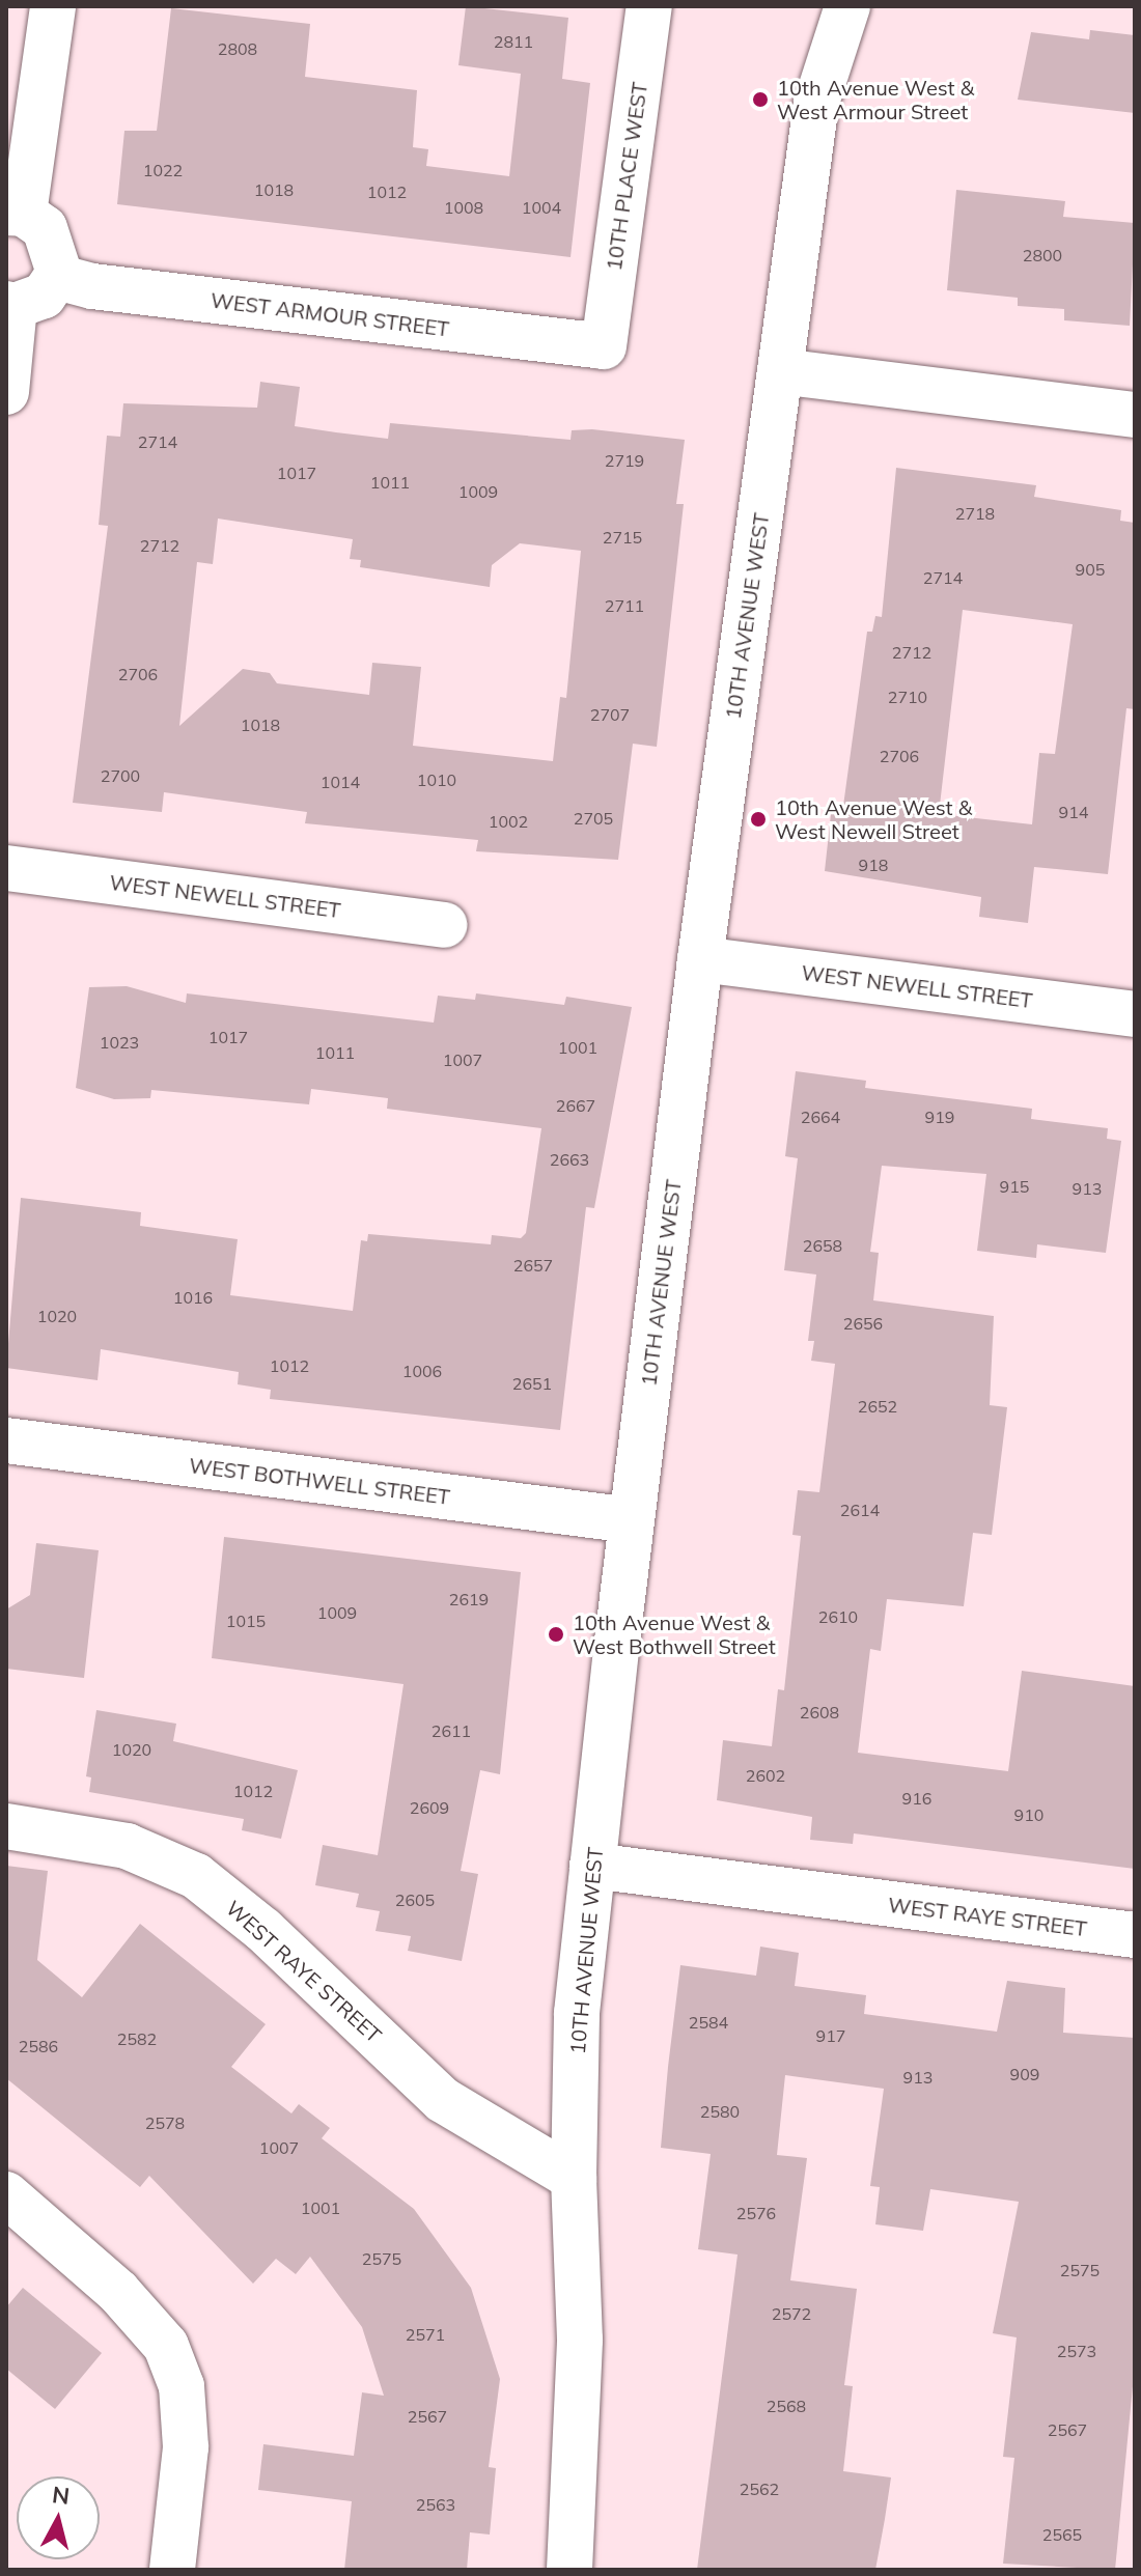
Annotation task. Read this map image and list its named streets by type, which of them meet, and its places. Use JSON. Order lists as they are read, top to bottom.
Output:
{
  "streets": {
    "street": [
      "10TH PLACE WEST",
      "WEST ARMOUR STREET",
      "10TH AVENUE WEST",
      "WEST NEWELL STREET",
      "WEST BOTHWELL STREET",
      "WEST RAYE STREET"
    ]
  },
  "crossings": [
    ["10TH PLACE WEST", "WEST ARMOUR STREET"],
    ["10TH AVENUE WEST", "WEST NEWELL STREET"],
    ["10TH AVENUE WEST", "WEST BOTHWELL STREET"],
    ["10TH AVENUE WEST", "WEST RAYE STREET"]
  ],
  "places": ["10th Avenue West & West Armour Street", "10th Avenue West & West Newell Street", "10th Avenue West & West Bothwell Street"],
  "house_numbers": [
    "2811",
    "2808",
    "1022",
    "1018",
    "1012",
    "1008",
    "1004",
    "2800",
    "2714",
    "2719",
    "1017",
    "1011",
    "1009",
    "2718",
    "2715",
    "2712",
    "905",
    "2714",
    "2711",
    "2712",
    "2706",
    "2710",
    "2707",
    "1018",
    "2706",
    "2700",
    "1010",
    "1014",
    "914",
    "2705",
    "1002",
    "918",
    "1017",
    "1023",
    "1001",
    "1011",
    "1007",
    "2667",
    "2664",
    "919",
    "2663",
    "915",
    "913",
    "2658",
    "2657",
    "1016",
    "1020",
    "2656",
    "1012",
    "1006",
    "2651",
    "2652",
    "2614",
    "2619",
    "1009",
    "2610",
    "1015",
    "2608",
    "2611",
    "1020",
    "2602",
    "1012",
    "916",
    "2609",
    "910",
    "2605",
    "2584",
    "917",
    "2582",
    "2586",
    "909",
    "913",
    "2580",
    "2578",
    "1007",
    "1001",
    "2576",
    "2575",
    "2575",
    "2572",
    "2571",
    "2573",
    "2568",
    "2567",
    "2567",
    "2562",
    "2563",
    "2565"
  ],
  "north": "top"
}
